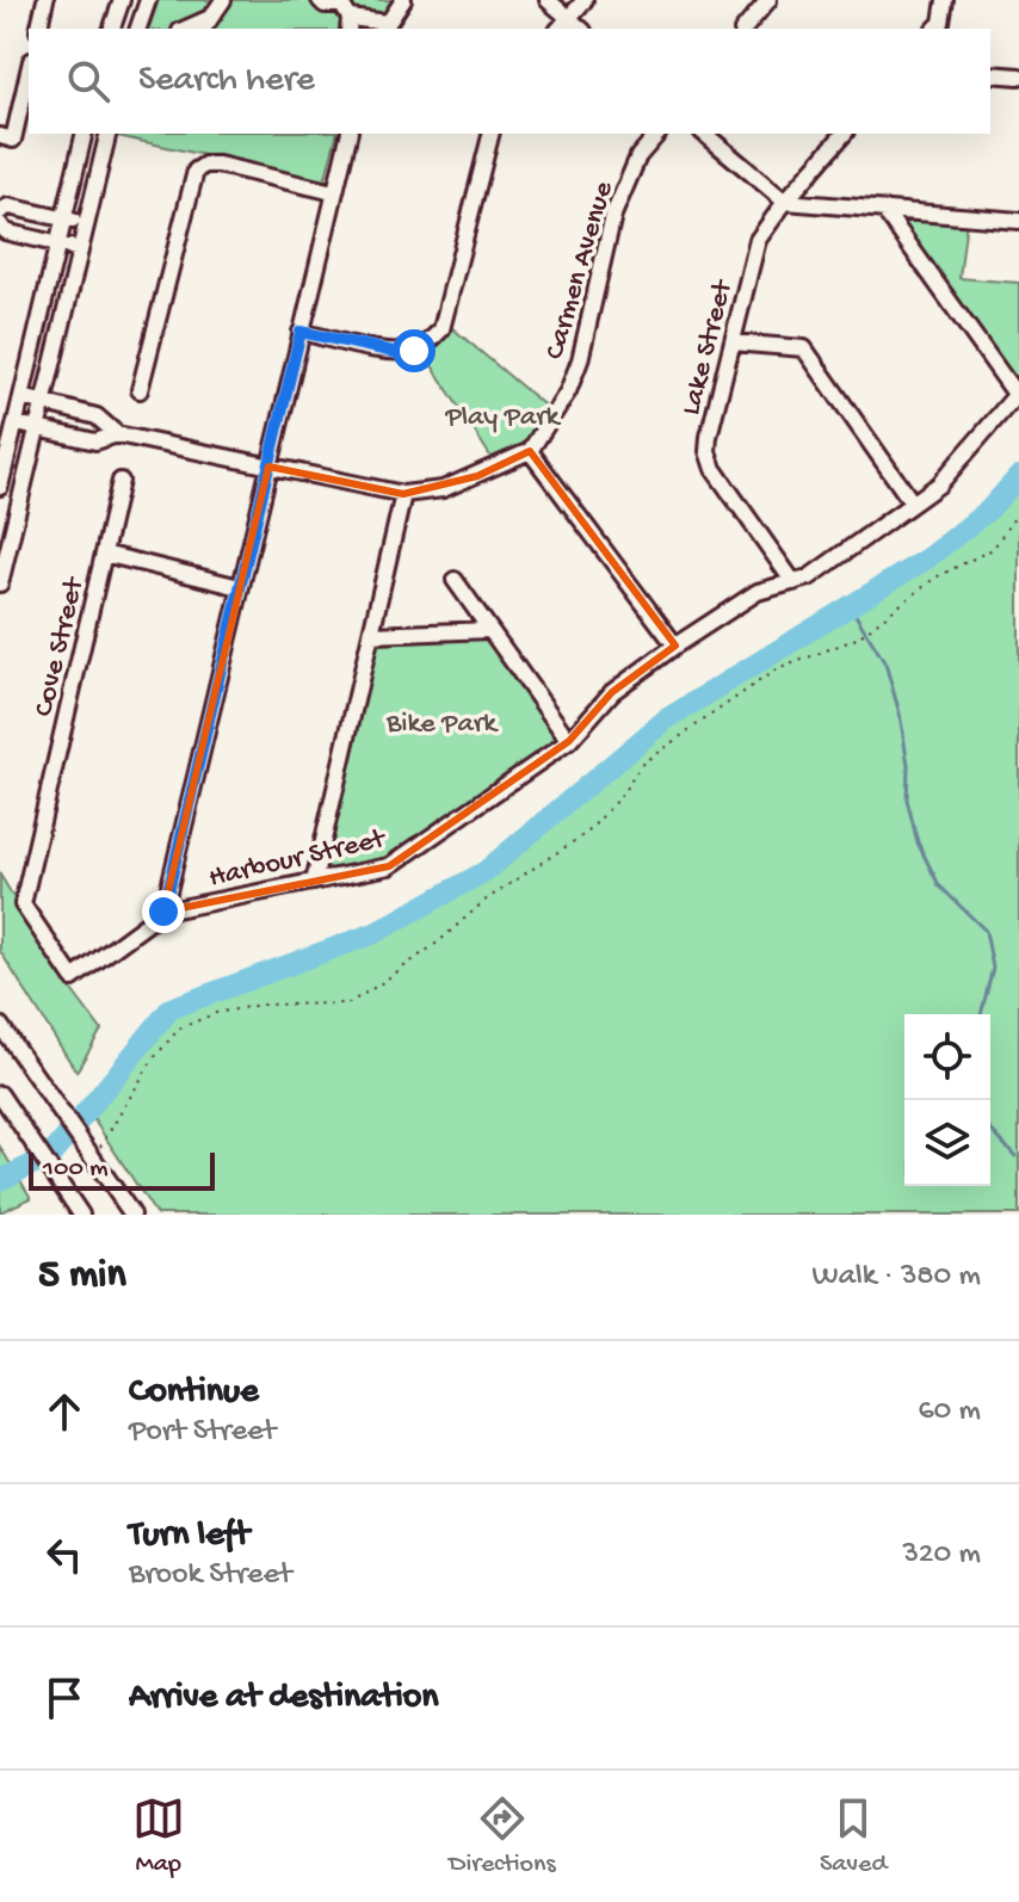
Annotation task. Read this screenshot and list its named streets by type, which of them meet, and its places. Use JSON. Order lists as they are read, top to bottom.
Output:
{
  "streets": {
    "street": [
      "Carmen Avenue",
      "Lake Street",
      "Cove Street",
      "Harbour Street"
    ]
  },
  "crossings": [
    ["Lake Street", "Harbour Street"],
    ["Cove Street", "Harbour Street"]
  ],
  "parks": ["Play Park", "Bike Park"],
  "scale_bar": "100 m",
  "page": {
    "search": "Search here",
    "scale": "100 m",
    "heading": ["5 min", "Walk · 380 m"],
    "list": [
      ["Continue", "Port Street", "60 m"],
      ["Turn left", "Brook Street", "320 m"],
      "Arrive at destination"
    ],
    "nav": ["Map", "Directions", "Saved"]
  }
}
